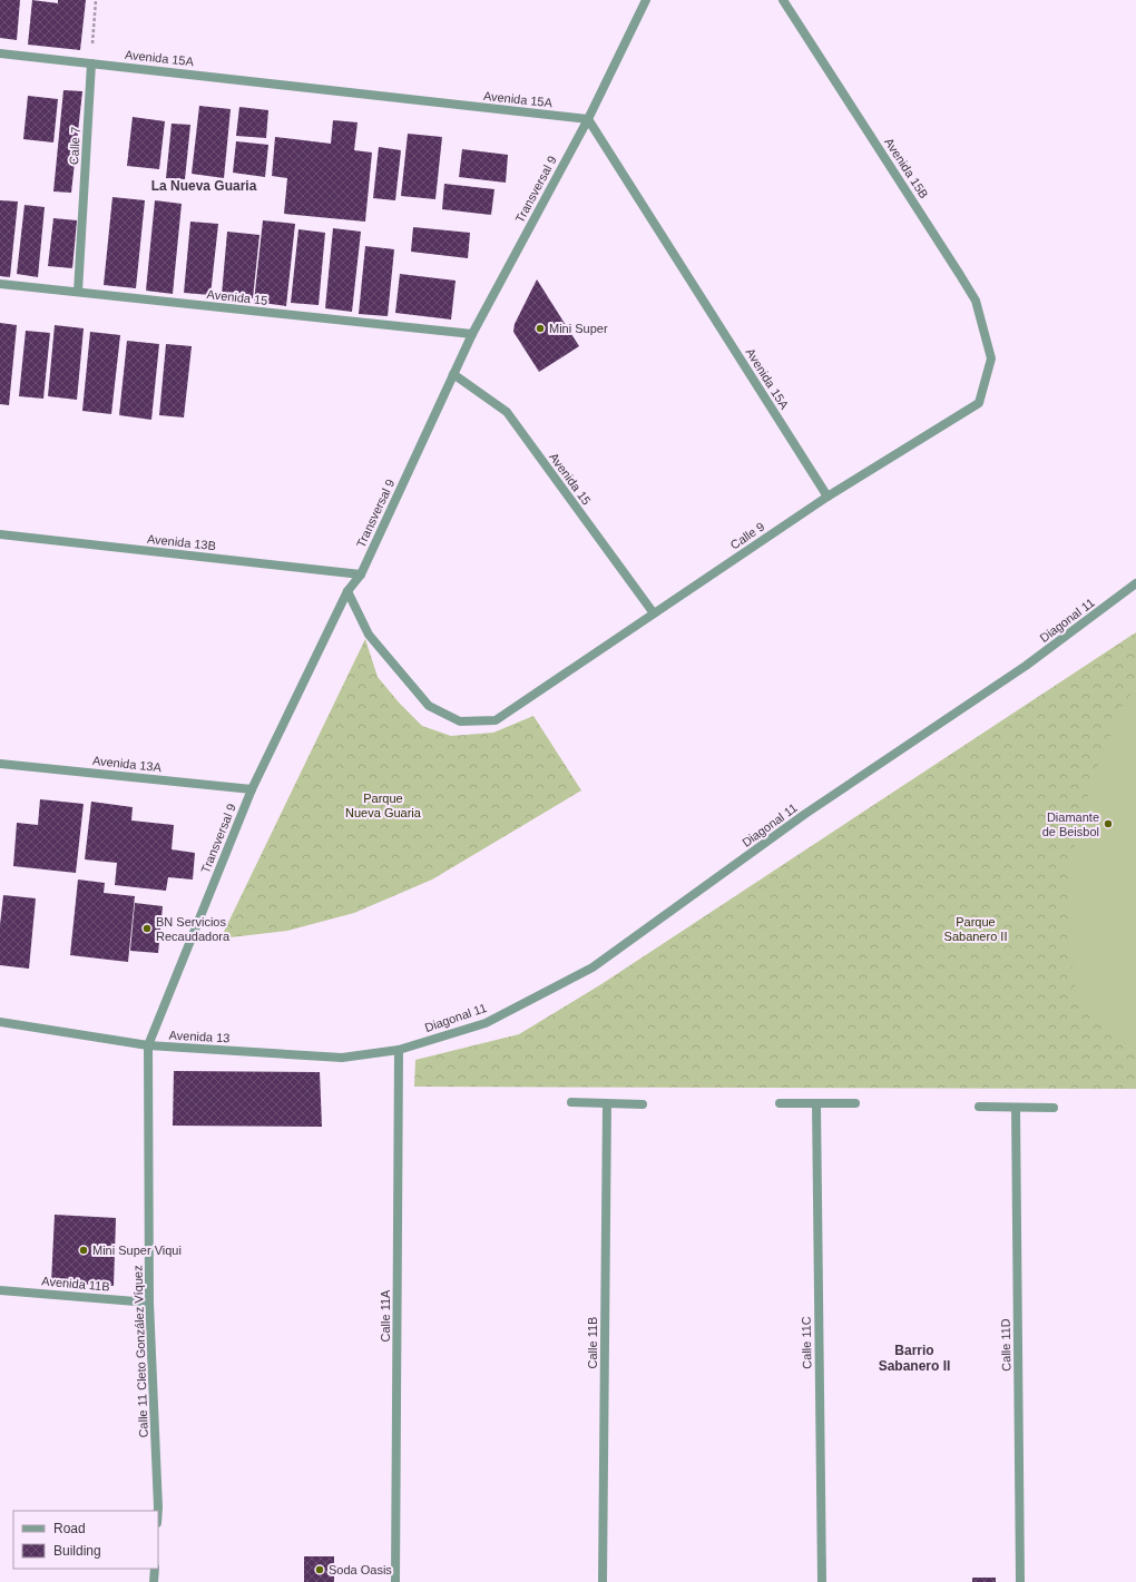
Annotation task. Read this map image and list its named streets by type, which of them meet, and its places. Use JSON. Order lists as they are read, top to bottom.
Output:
{
  "streets": {
    "street": [
      "Avenida 15A",
      "Calle 7",
      "Avenida 15B",
      "Transversal 9",
      "Avenida 15",
      "Calle 9",
      "Avenida 13B",
      "Diagonal 11",
      "Avenida 13A",
      "Avenida 13",
      "Avenida 11B",
      "Calle 11A",
      "Calle 11B",
      "Calle 11C",
      "Calle 11D",
      "Calle 11 Cleto González Víquez"
    ]
  },
  "crossings": [
    ["Avenida 15A", "Calle 7"],
    ["Avenida 15A", "Transversal 9"],
    ["Avenida 15A", "Calle 9"],
    ["Calle 7", "Avenida 15"],
    ["Avenida 15B", "Calle 9"],
    ["Transversal 9", "Avenida 15"],
    ["Transversal 9", "Calle 9"],
    ["Transversal 9", "Avenida 13B"],
    ["Transversal 9", "Avenida 13A"],
    ["Transversal 9", "Avenida 13"],
    ["Transversal 9", "Calle 11 Cleto González Víquez"],
    ["Avenida 15", "Calle 9"],
    ["Diagonal 11", "Avenida 13"],
    ["Diagonal 11", "Calle 11A"],
    ["Avenida 13", "Calle 11A"],
    ["Avenida 13", "Calle 11 Cleto González Víquez"],
    ["Avenida 11B", "Calle 11 Cleto González Víquez"]
  ],
  "districts": ["La Nueva Guaria", "Barrio Sabanero II"],
  "parks": ["Parque Nueva Guaria", "Parque Sabanero II"],
  "places": [
    "Mini Super",
    "Diamante de Beisbol",
    "BN Servicios Recaudadora",
    "Mini Super Viqui",
    "Soda Oasis"
  ],
  "legend": ["Road", "Building"]
}
